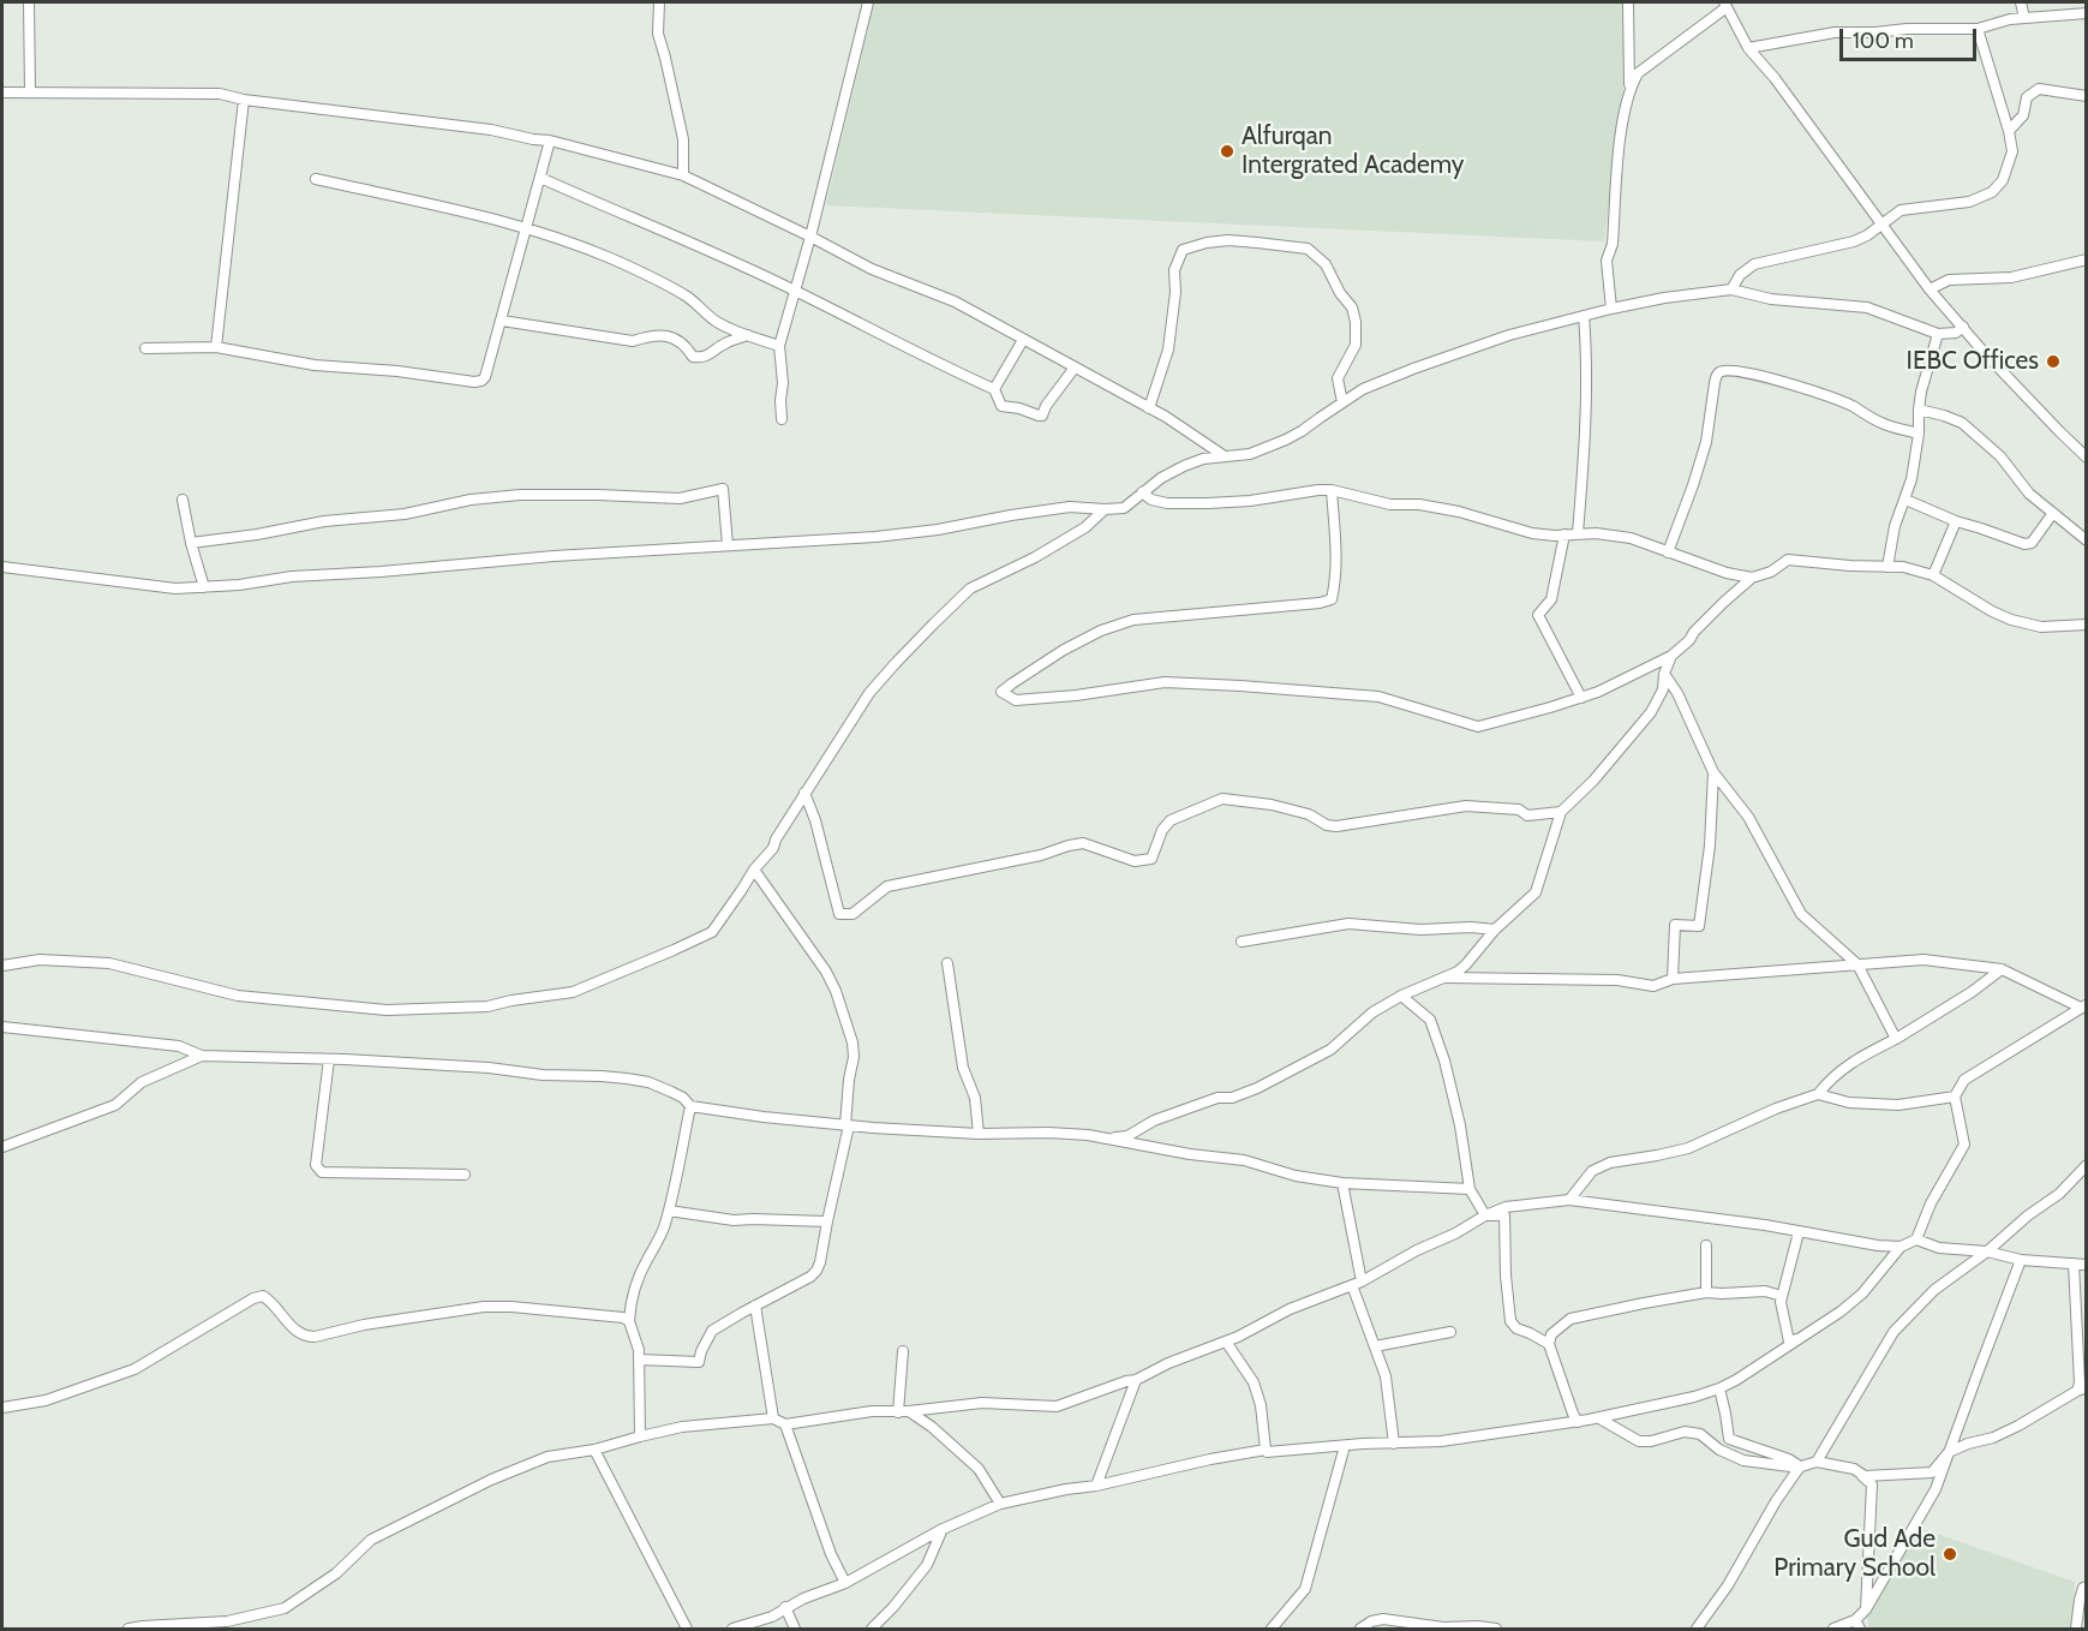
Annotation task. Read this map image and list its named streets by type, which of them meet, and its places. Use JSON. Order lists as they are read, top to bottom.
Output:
{
  "places": ["Alfurqan Intergrated Academy", "IEBC Offices", "Gud Ade Primary School"],
  "scale_bar": "100 m"
}
